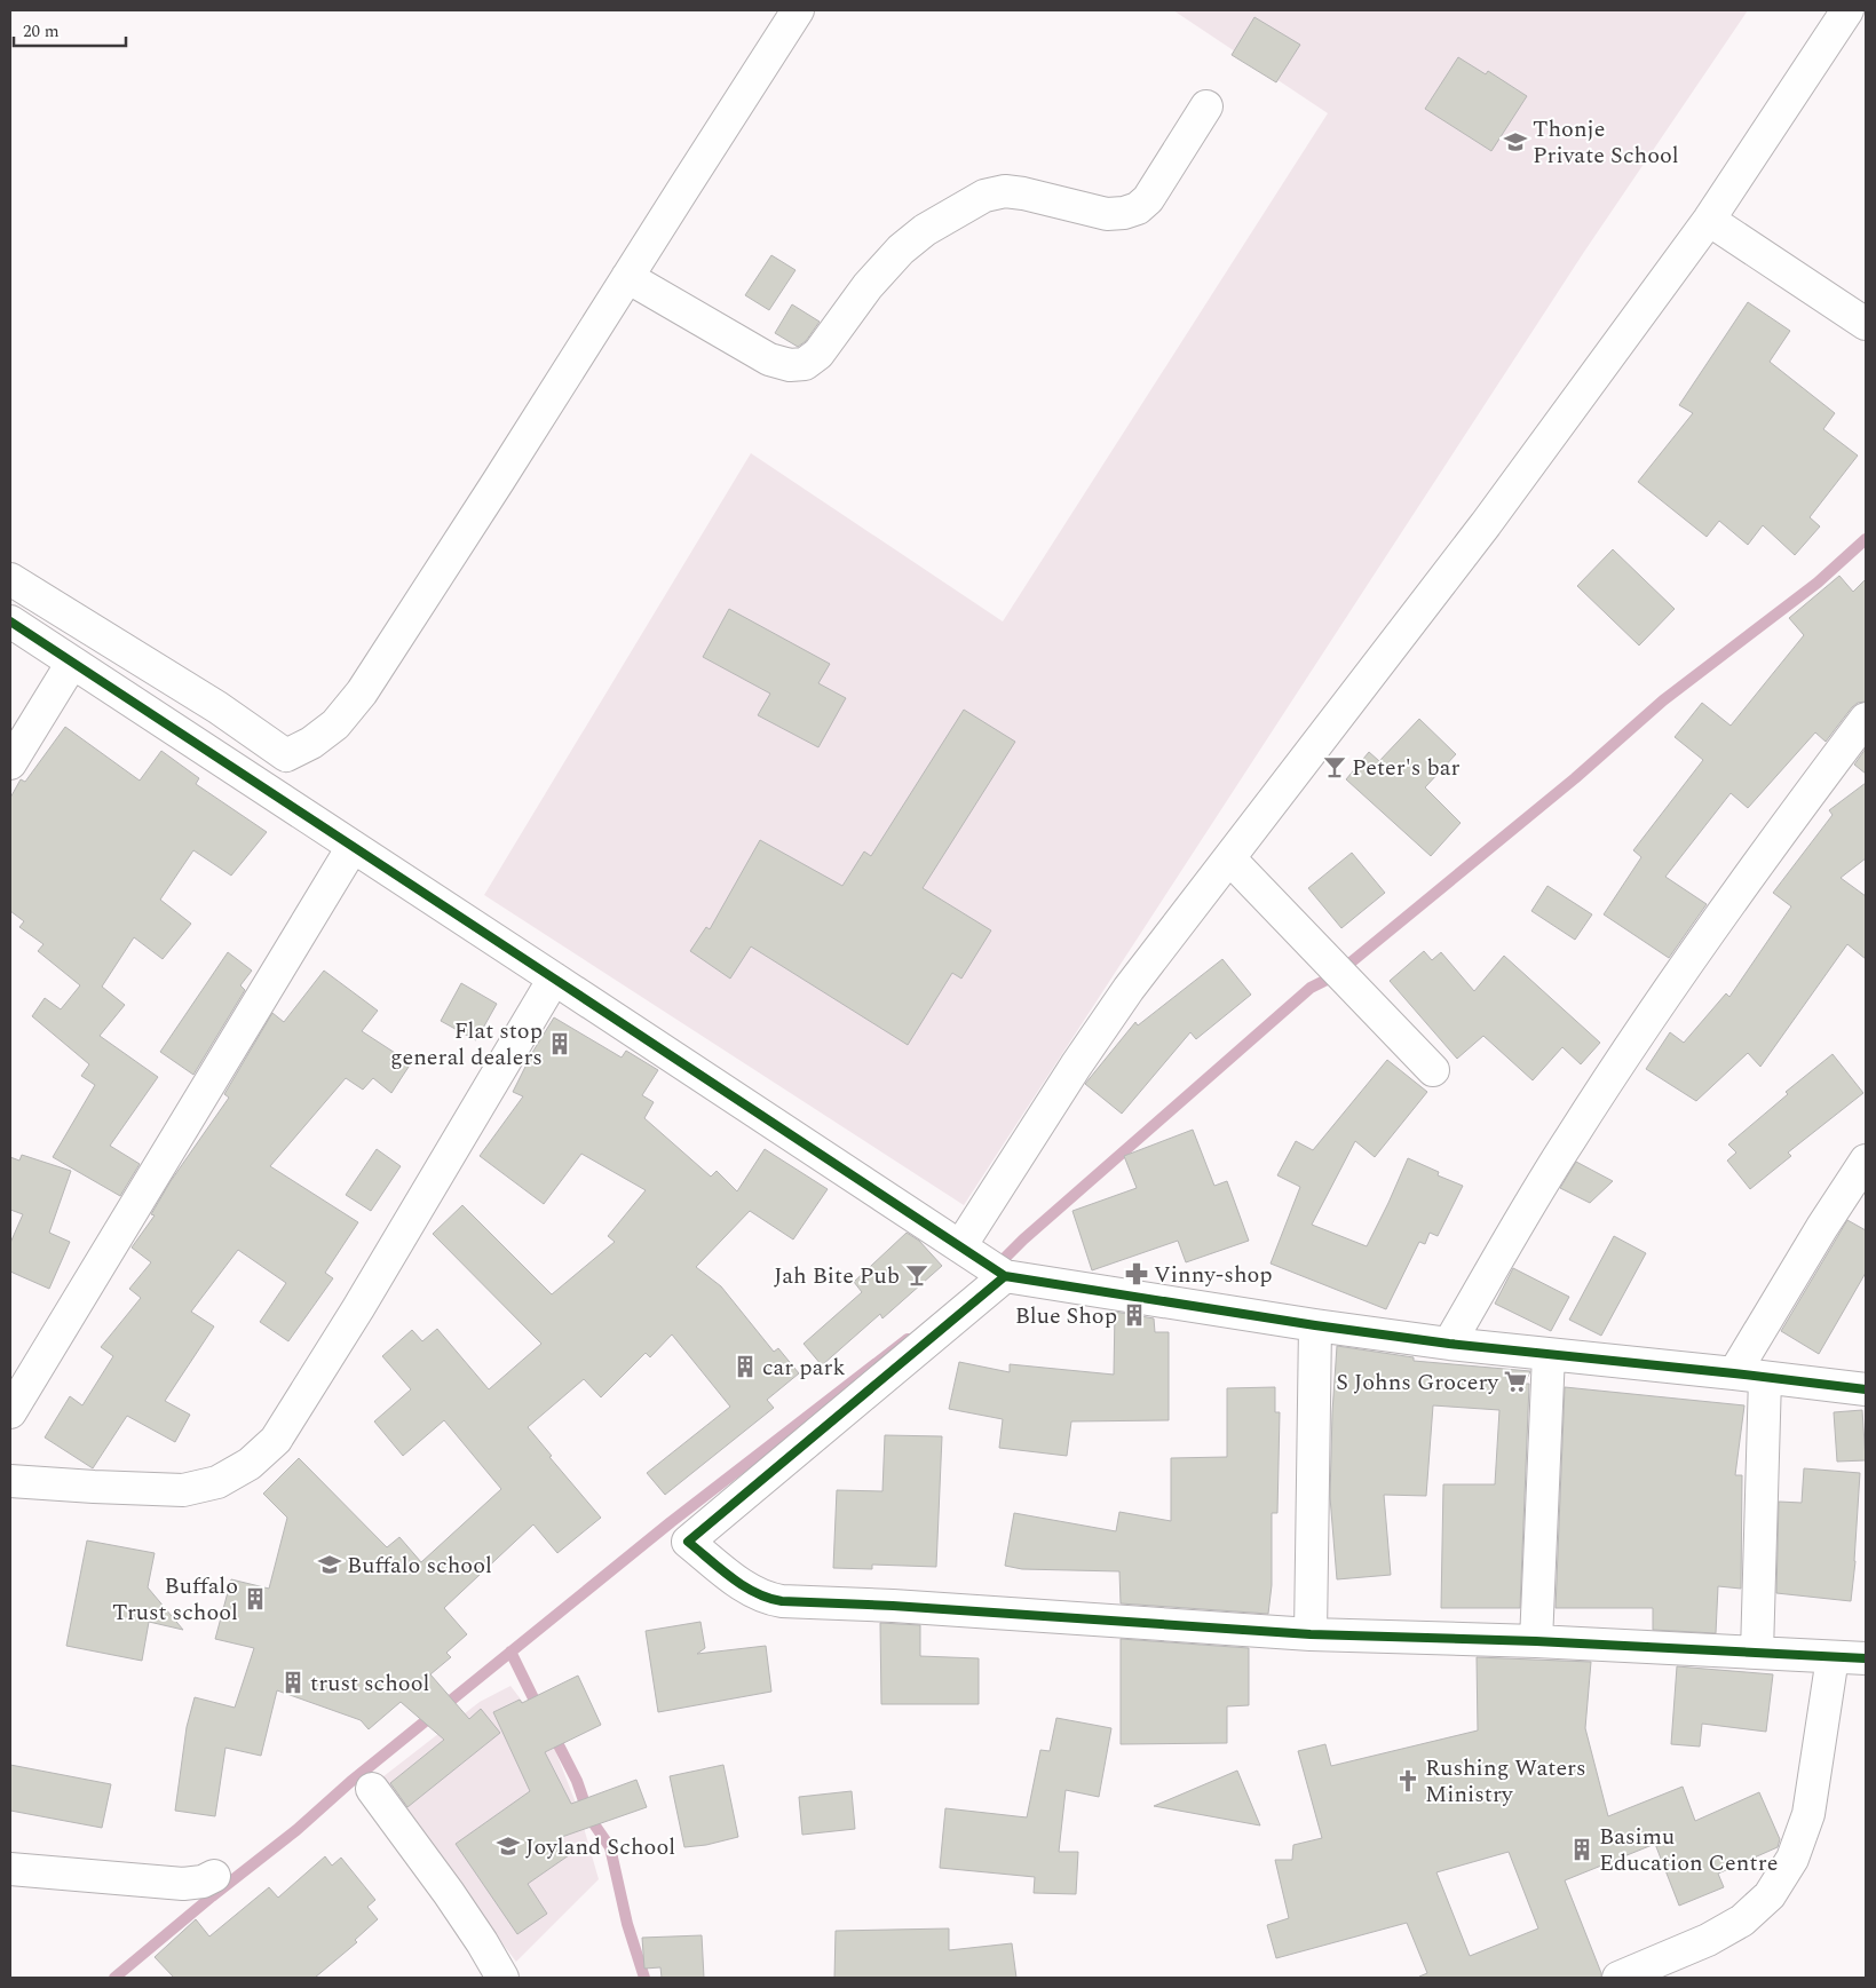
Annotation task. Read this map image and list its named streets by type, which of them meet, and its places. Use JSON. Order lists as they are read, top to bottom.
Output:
{
  "places": {
    "school or university": ["Thonje Private School", "Buffalo school", "Joyland School"],
    "bar": ["Peter's bar", "Jah Bite Pub"],
    "building": [
      "Flat stop general dealers",
      "Blue Shop",
      "car park",
      "Buffalo Trust school",
      "trust school",
      "Basimu Education Centre"
    ],
    "pharmacy": ["Vinny-shop"],
    "supermarket": ["S Johns Grocery"],
    "church": ["Rushing Waters Ministry"]
  },
  "scale_bar": "20 m"
}
